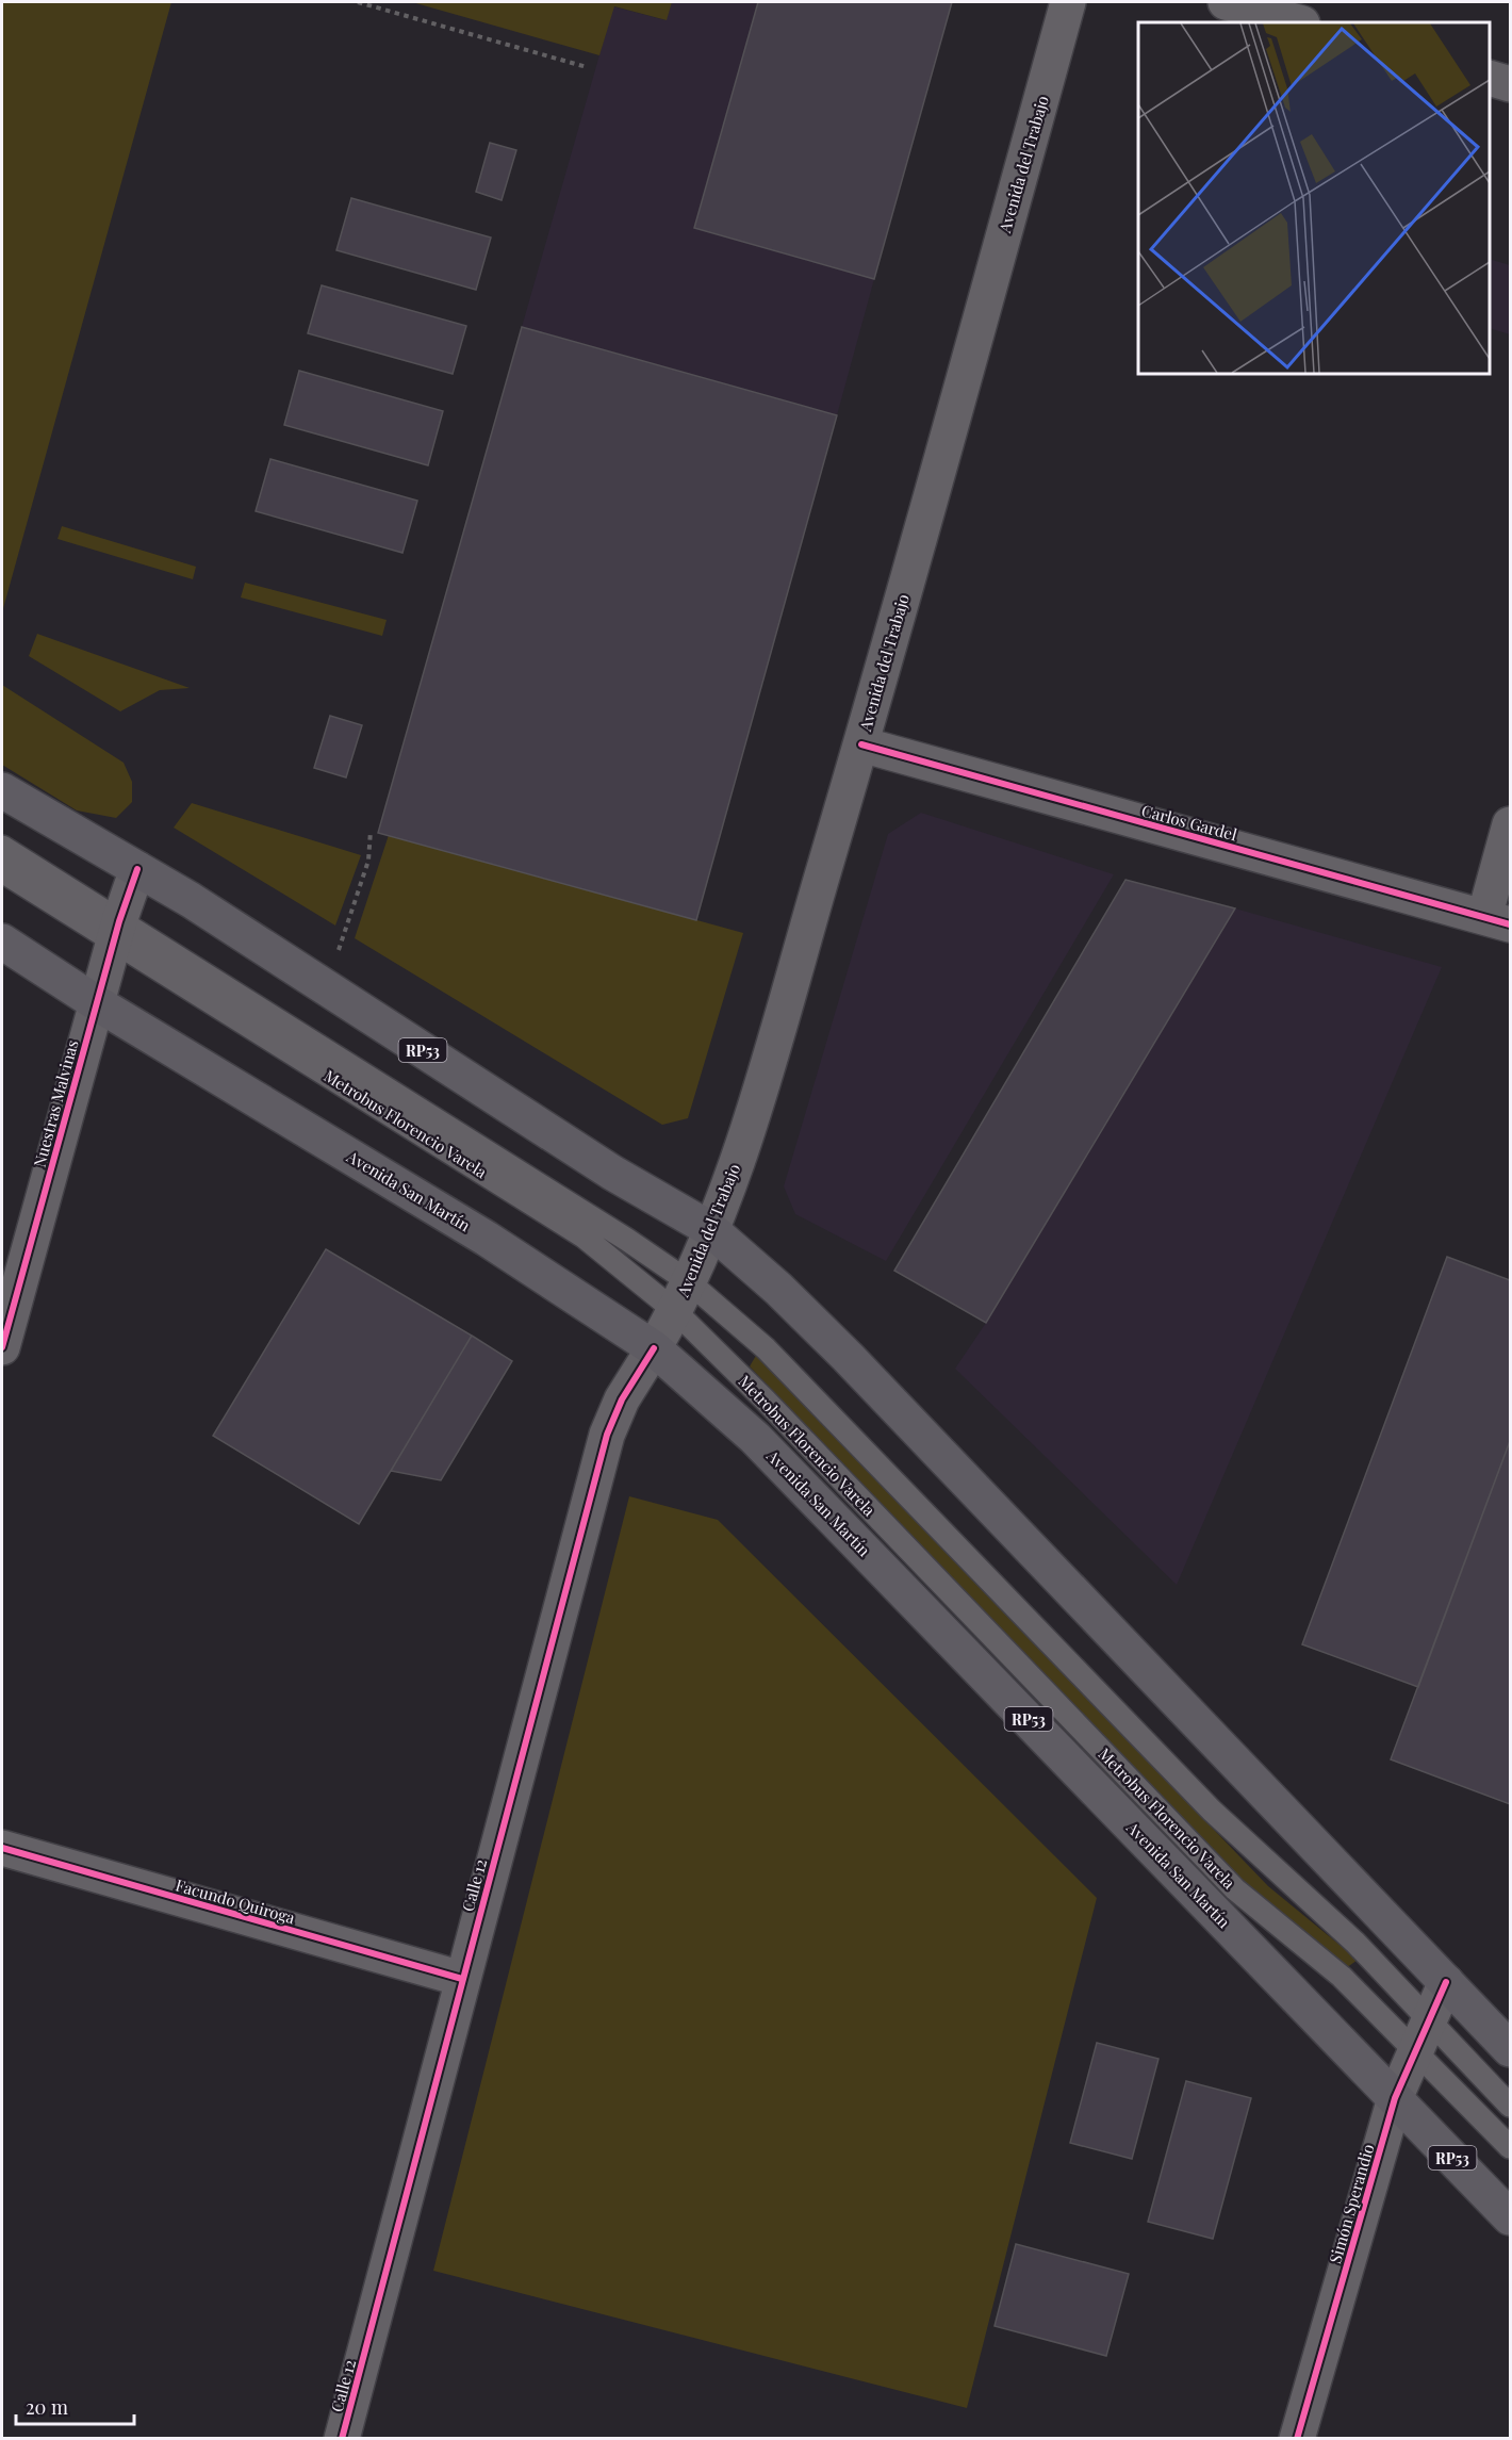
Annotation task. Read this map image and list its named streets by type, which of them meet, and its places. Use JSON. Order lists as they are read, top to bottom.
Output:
{
  "streets": {
    "main road": ["RP53", "Avenida San Martín"],
    "street": [
      "Avenida del Trabajo",
      "Carlos Gardel",
      "Nuestras Malvinas",
      "Calle 12",
      "Facundo Quiroga",
      "Simón Sperandio"
    ],
    "lane": ["Metrobus Florencio Varela"]
  },
  "crossings": [
    ["Avenida del Trabajo", "Carlos Gardel"],
    ["Avenida del Trabajo", "RP53"],
    ["Avenida del Trabajo", "Metrobus Florencio Varela"],
    ["Avenida del Trabajo", "Avenida San Martín"],
    ["Avenida del Trabajo", "Calle 12"],
    ["RP53", "Nuestras Malvinas"],
    ["RP53", "Simón Sperandio"],
    ["Nuestras Malvinas", "Metrobus Florencio Varela"],
    ["Nuestras Malvinas", "Avenida San Martín"],
    ["Metrobus Florencio Varela", "Simón Sperandio"],
    ["Avenida San Martín", "Calle 12"],
    ["Avenida San Martín", "Simón Sperandio"],
    ["Calle 12", "Facundo Quiroga"]
  ],
  "scale_bar": "20 m"
}
